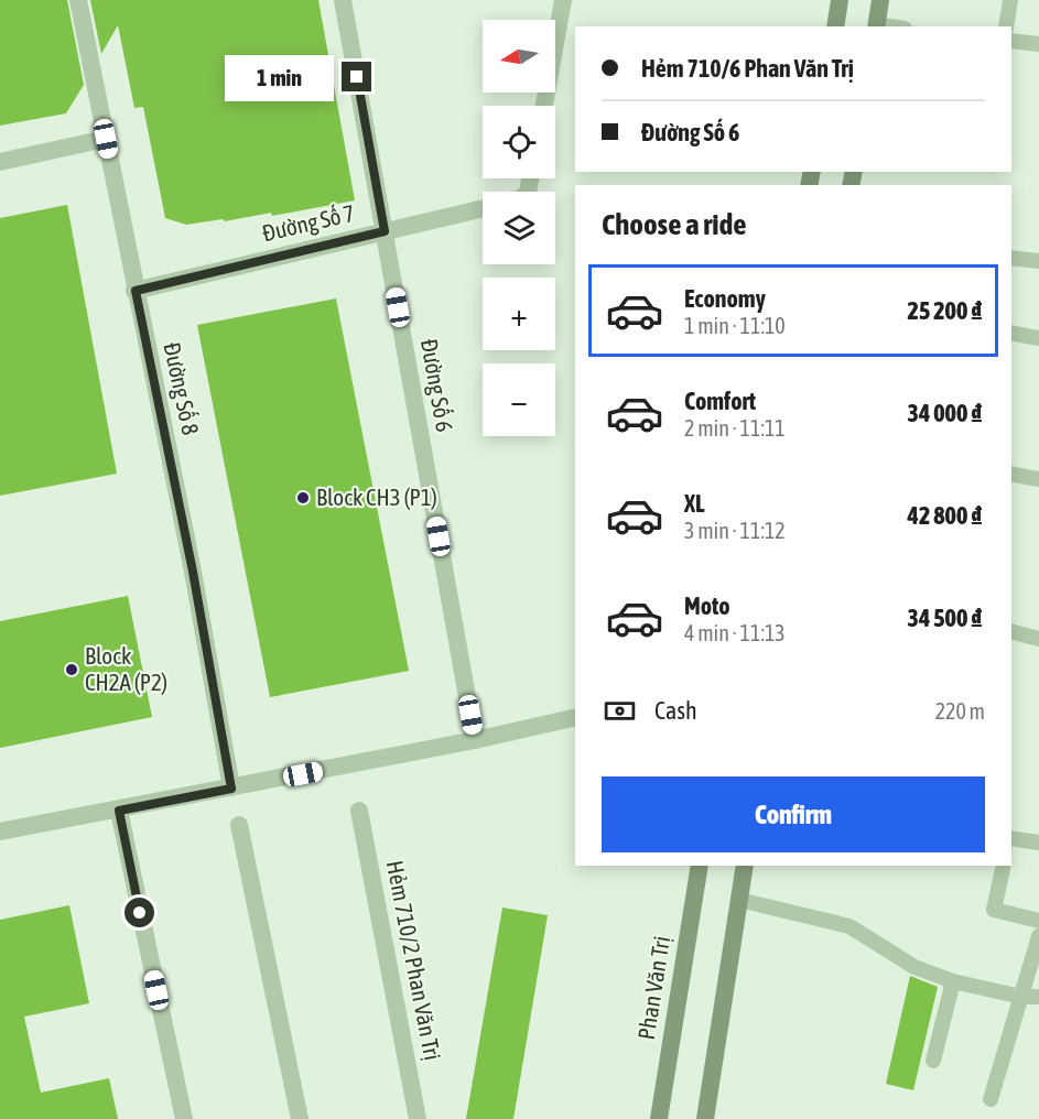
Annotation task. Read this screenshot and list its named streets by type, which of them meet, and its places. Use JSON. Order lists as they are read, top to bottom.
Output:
{
  "streets": {
    "main road": ["Phan Văn Trị"],
    "street": [
      "Đường Số 7",
      "Đường Số 6",
      "Đường Số 8",
      "Hẻm 710/2 Phan Văn Trị"
    ]
  },
  "crossings": [
    ["Đường Số 7", "Đường Số 6"],
    ["Đường Số 7", "Đường Số 8"]
  ],
  "places": ["Block CH3 (P1)", "Block CH2A (P2)"],
  "north": "left",
  "page": {
    "map_buttons": ["+", "−"],
    "banner": ["Hẻm 710/6 Phan Văn Trị", "Đường Số 6"],
    "bubble": "1 min",
    "heading": "Choose a ride",
    "list": [
      {
        "name": "Economy",
        "note": "1 min · 11:10",
        "value": "25 200 ₫"
      },
      {
        "name": "Comfort",
        "note": "2 min · 11:11",
        "value": "34 000 ₫"
      },
      {
        "name": "XL",
        "note": "3 min · 11:12",
        "value": "42 800 ₫"
      },
      {
        "name": "Moto",
        "note": "4 min · 11:13",
        "value": "34 500 ₫"
      }
    ],
    "pay": ["Cash", "220 m"],
    "buttons": "Confirm"
  }
}
